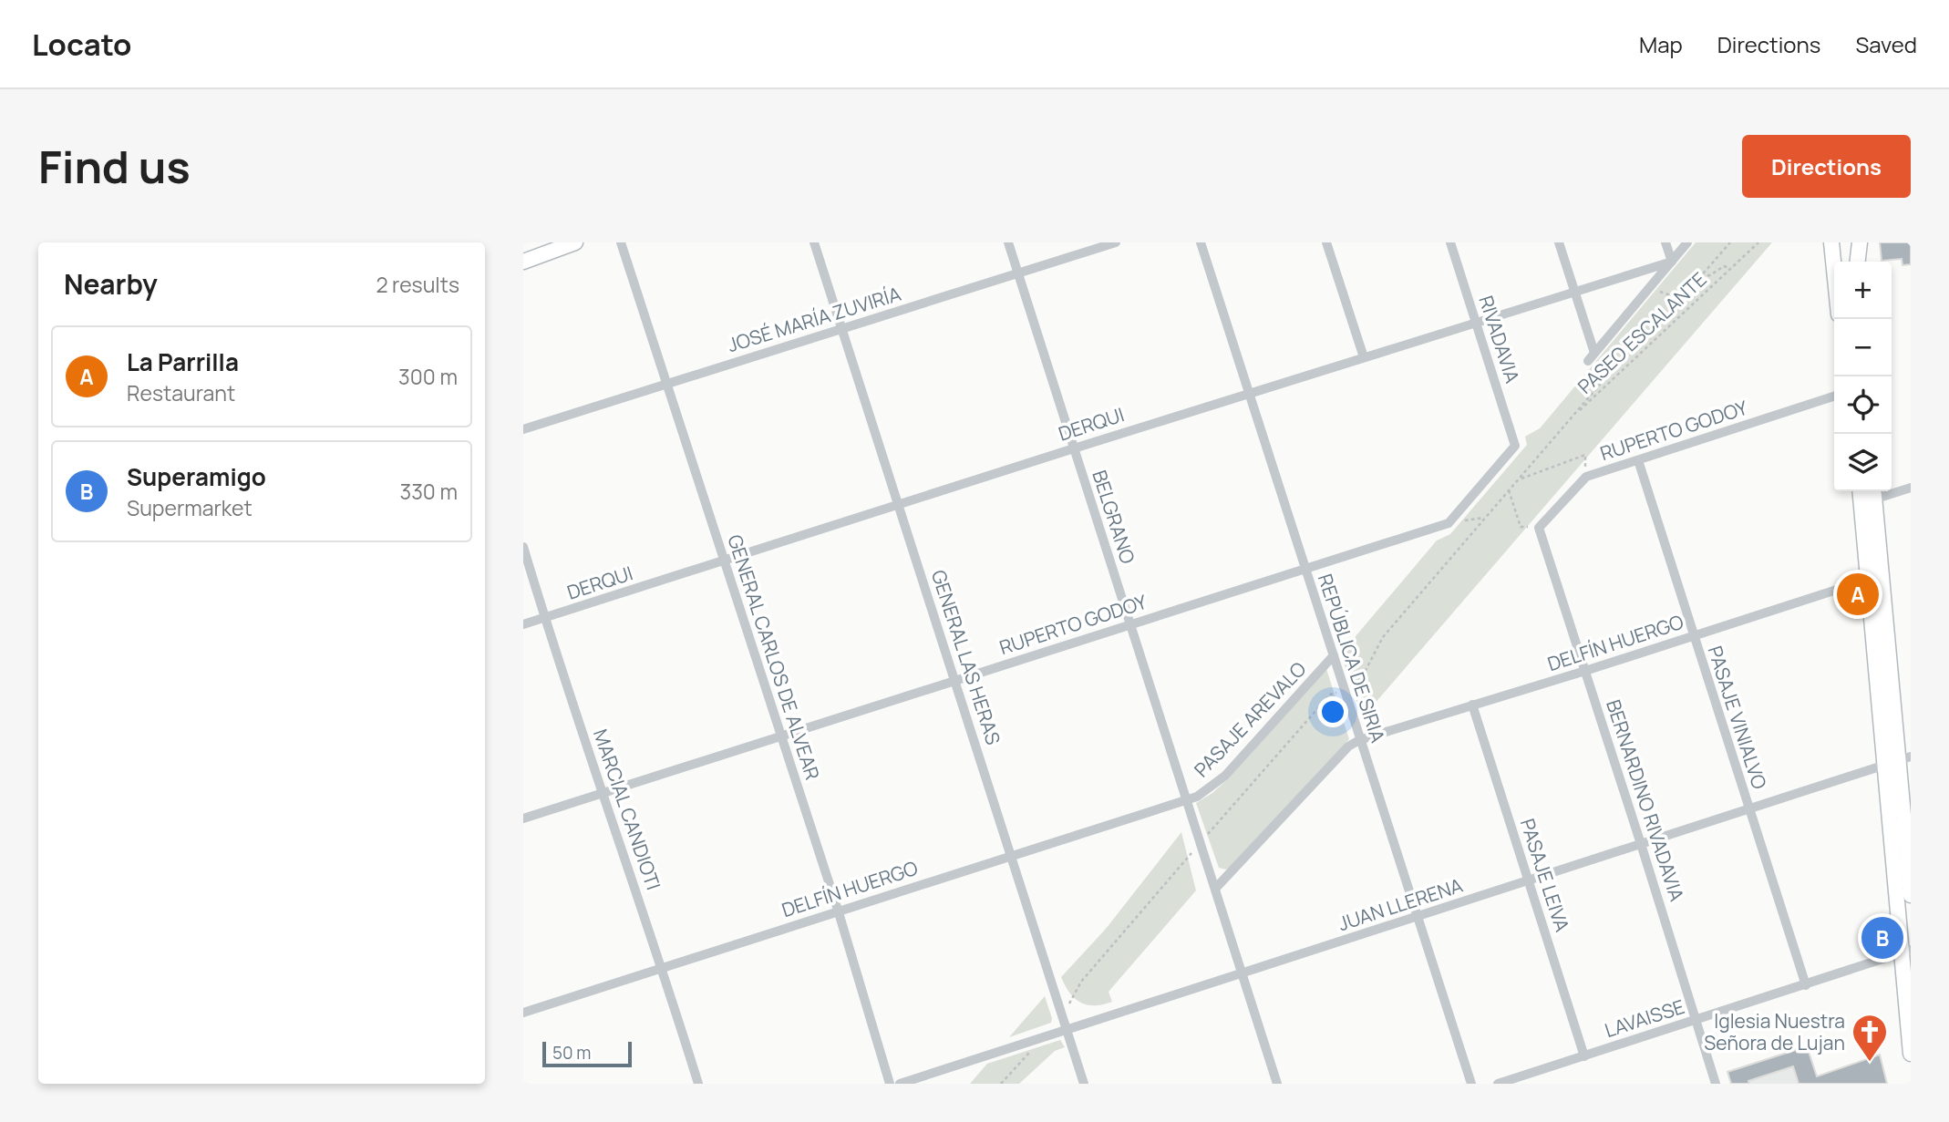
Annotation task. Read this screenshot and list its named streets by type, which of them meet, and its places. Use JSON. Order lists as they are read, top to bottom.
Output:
{
  "streets": {
    "street": [
      "JOSÉ MARÍA ZUVIRÍA",
      "RIVADAVIA",
      "DERQUI",
      "RUPERTO GODOY",
      "BELGRANO",
      "DELFÍN HUERGO",
      "GENERAL CARLOS DE ALVEAR",
      "GENERAL LAS HERAS",
      "REPÚBLICA DE SIRIA",
      "PASAJE VINIALVO",
      "PASAJE AREVALO",
      "BERNARDINO RIVADAVIA",
      "MARCIAL CANDIOTI",
      "PASAJE LEIVA",
      "JUAN LLERENA",
      "LAVAISSE"
    ],
    "path": ["PASEO ESCALANTE"]
  },
  "crossings": [
    ["JOSÉ MARÍA ZUVIRÍA", "BELGRANO"],
    ["JOSÉ MARÍA ZUVIRÍA", "GENERAL CARLOS DE ALVEAR"],
    ["JOSÉ MARÍA ZUVIRÍA", "GENERAL LAS HERAS"],
    ["RIVADAVIA", "DERQUI"],
    ["DERQUI", "BELGRANO"],
    ["DERQUI", "GENERAL CARLOS DE ALVEAR"],
    ["DERQUI", "GENERAL LAS HERAS"],
    ["DERQUI", "REPÚBLICA DE SIRIA"],
    ["DERQUI", "MARCIAL CANDIOTI"],
    ["RUPERTO GODOY", "BELGRANO"],
    ["RUPERTO GODOY", "GENERAL CARLOS DE ALVEAR"],
    ["RUPERTO GODOY", "GENERAL LAS HERAS"],
    ["RUPERTO GODOY", "REPÚBLICA DE SIRIA"],
    ["RUPERTO GODOY", "PASAJE VINIALVO"],
    ["RUPERTO GODOY", "BERNARDINO RIVADAVIA"],
    ["RUPERTO GODOY", "MARCIAL CANDIOTI"],
    ["BELGRANO", "DELFÍN HUERGO"],
    ["BELGRANO", "PASAJE AREVALO"],
    ["BELGRANO", "JUAN LLERENA"],
    ["DELFÍN HUERGO", "GENERAL CARLOS DE ALVEAR"],
    ["DELFÍN HUERGO", "GENERAL LAS HERAS"],
    ["DELFÍN HUERGO", "REPÚBLICA DE SIRIA"],
    ["DELFÍN HUERGO", "PASAJE VINIALVO"],
    ["DELFÍN HUERGO", "PASAJE AREVALO"],
    ["DELFÍN HUERGO", "BERNARDINO RIVADAVIA"],
    ["DELFÍN HUERGO", "MARCIAL CANDIOTI"],
    ["DELFÍN HUERGO", "PASAJE LEIVA"],
    ["GENERAL LAS HERAS", "JUAN LLERENA"],
    ["REPÚBLICA DE SIRIA", "PASAJE AREVALO"],
    ["REPÚBLICA DE SIRIA", "JUAN LLERENA"],
    ["PASAJE VINIALVO", "JUAN LLERENA"],
    ["PASAJE VINIALVO", "LAVAISSE"],
    ["BERNARDINO RIVADAVIA", "JUAN LLERENA"],
    ["BERNARDINO RIVADAVIA", "LAVAISSE"],
    ["PASAJE LEIVA", "JUAN LLERENA"],
    ["PASAJE LEIVA", "LAVAISSE"]
  ],
  "places": {
    "church": ["Iglesia Nuestra Señora de Lujan"]
  },
  "scale_bar": "50 m",
  "page": {
    "header": "Locato",
    "nav": ["Map", "Directions", "Saved"],
    "buttons": "Directions",
    "title": "Find us",
    "heading": ["Nearby", "2 results"],
    "map_buttons": ["+", "−"],
    "list": [
      {
        "mark": "A",
        "name": "La Parrilla",
        "note": "Restaurant",
        "value": "300 m"
      },
      {
        "mark": "B",
        "name": "Superamigo",
        "note": "Supermarket",
        "value": "330 m"
      }
    ],
    "pins": ["A", "B"],
    "scale": "50 m"
  }
}
